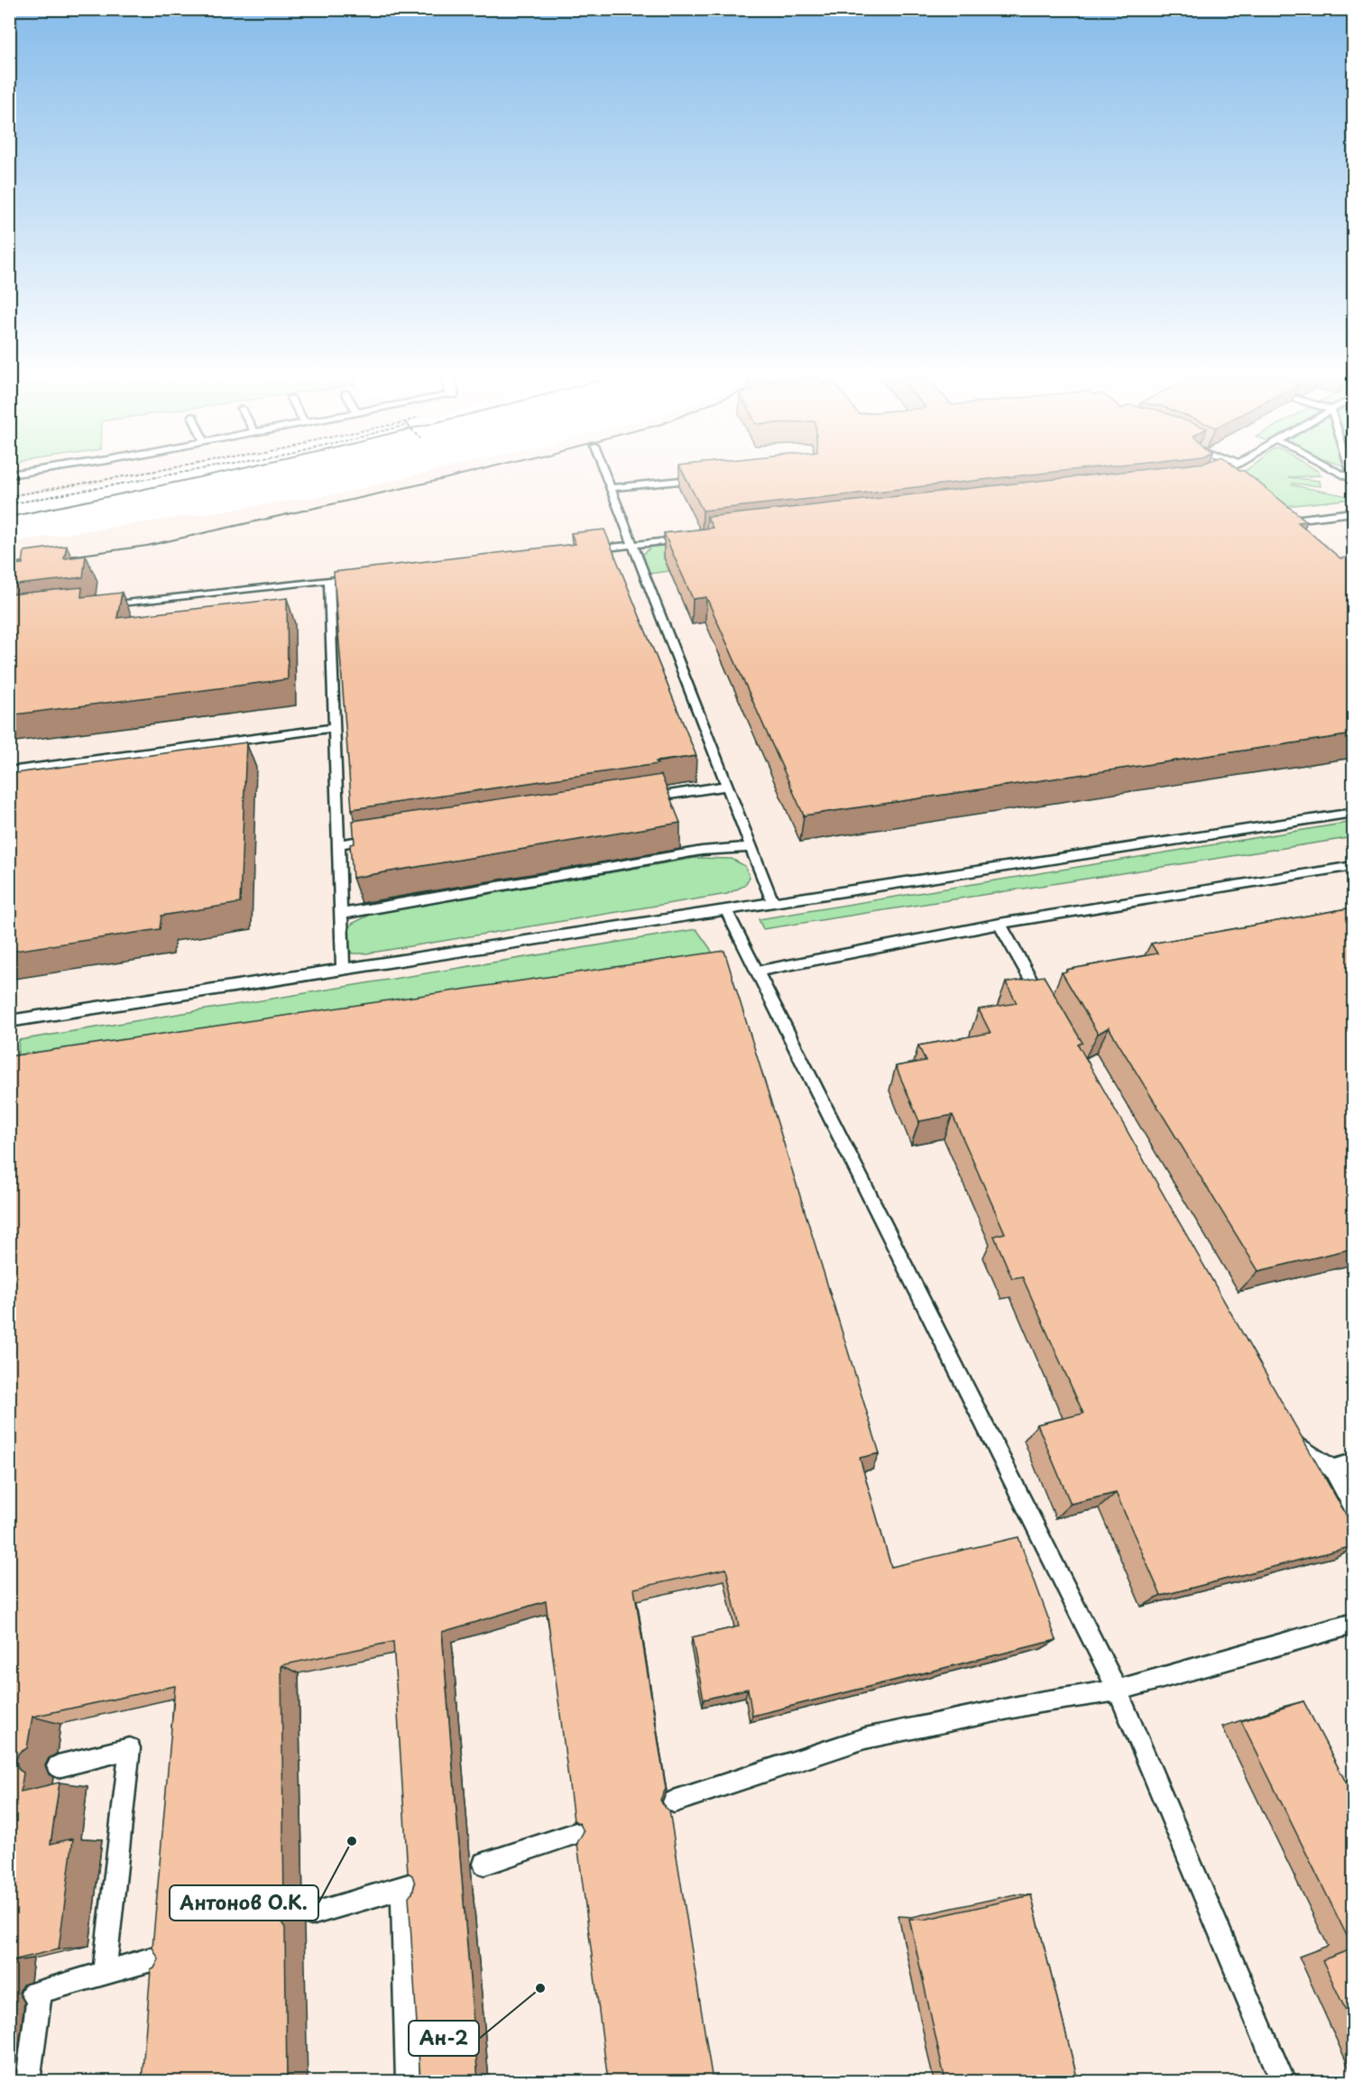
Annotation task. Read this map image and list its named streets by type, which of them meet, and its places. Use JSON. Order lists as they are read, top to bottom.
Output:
{
  "places": ["Антонов О.К.", "Ан-2"]
}
